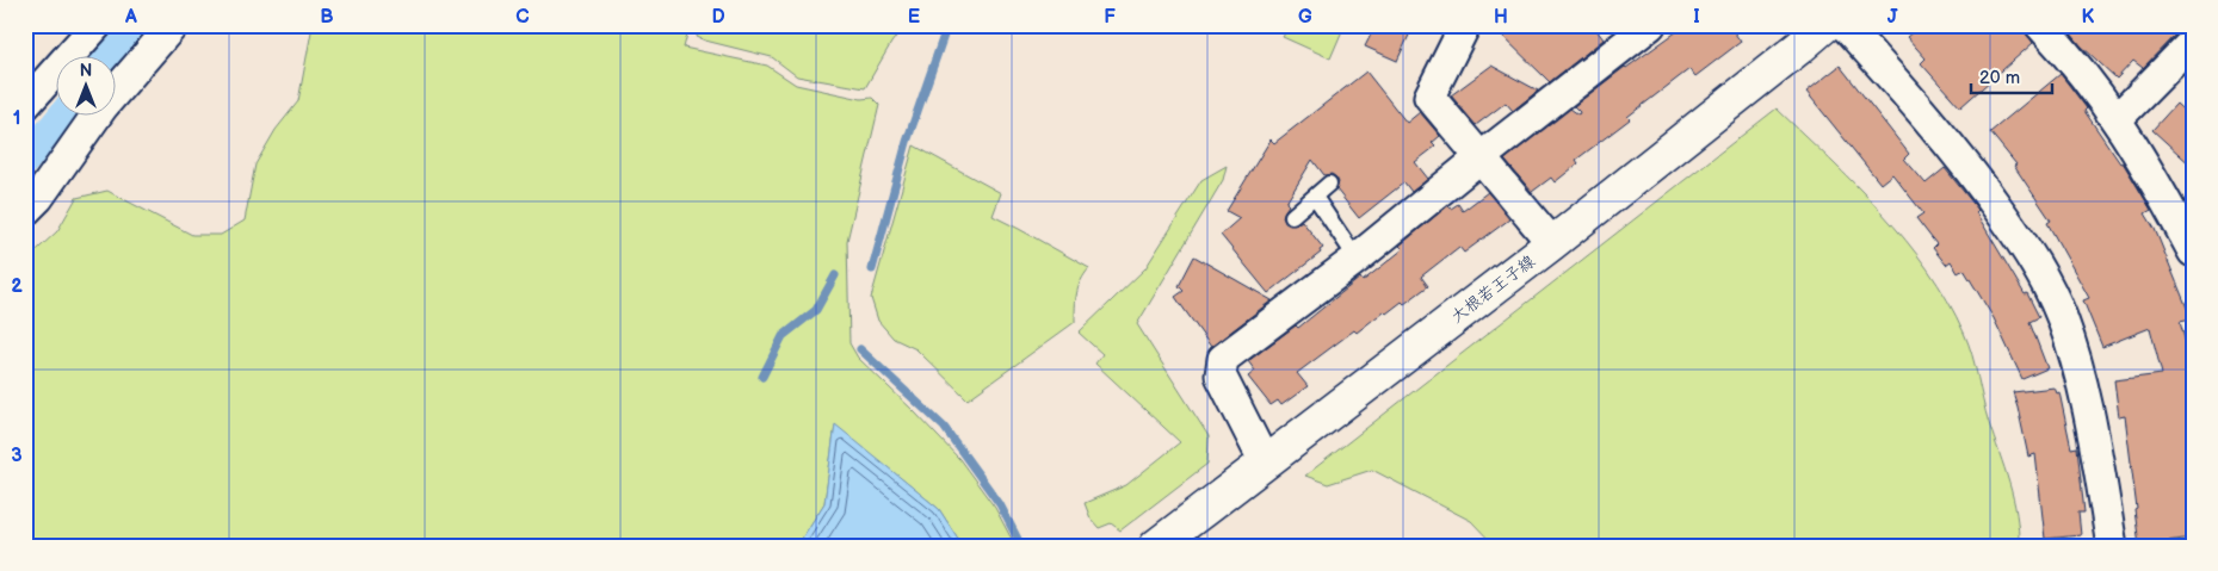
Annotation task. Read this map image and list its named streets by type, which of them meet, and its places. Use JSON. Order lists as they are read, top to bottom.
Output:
{
  "streets": {
    "street": ["大根若王子線"]
  },
  "scale_bar": "20 m",
  "north": "top",
  "grid": {
    "columns": [
      "A",
      "B",
      "C",
      "D",
      "E",
      "F",
      "G",
      "H",
      "I",
      "J",
      "K"
    ],
    "rows": ["1", "2", "3"]
  }
}
